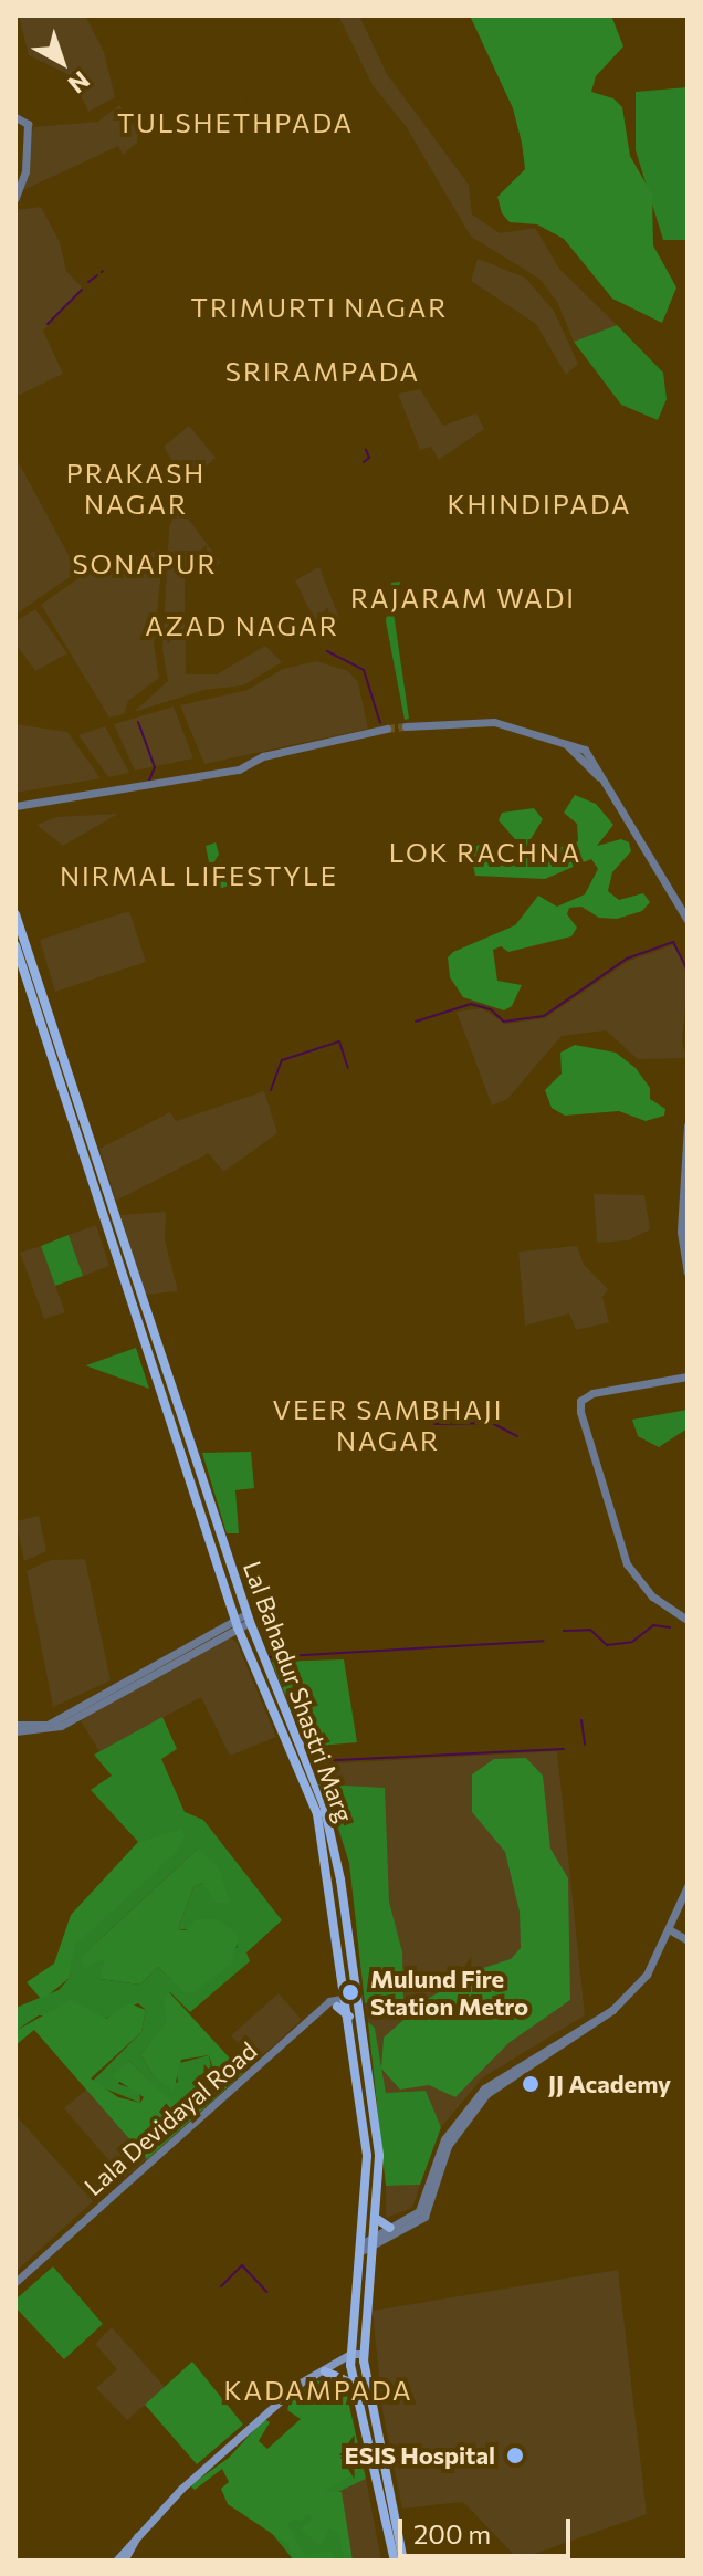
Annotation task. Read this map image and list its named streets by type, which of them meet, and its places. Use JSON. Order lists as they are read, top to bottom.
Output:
{
  "streets": {
    "main road": ["Lal Bahadur Shastri Marg"],
    "street": ["Lala Devidayal Road"]
  },
  "crossings": [
    ["Lal Bahadur Shastri Marg", "Lala Devidayal Road"]
  ],
  "districts": [
    "TULSHETHPADA",
    "TRIMURTI NAGAR",
    "SRIRAMPADA",
    "PRAKASH NAGAR",
    "KHINDIPADA",
    "SONAPUR",
    "RAJARAM WADI",
    "AZAD NAGAR",
    "LOK RACHNA",
    "NIRMAL LIFESTYLE",
    "VEER SAMBHAJI NAGAR",
    "KADAMPADA"
  ],
  "places": ["Mulund Fire Station Metro", "JJ Academy", "ESIS Hospital"],
  "scale_bar": "200 m",
  "north": "bottom right"
}
